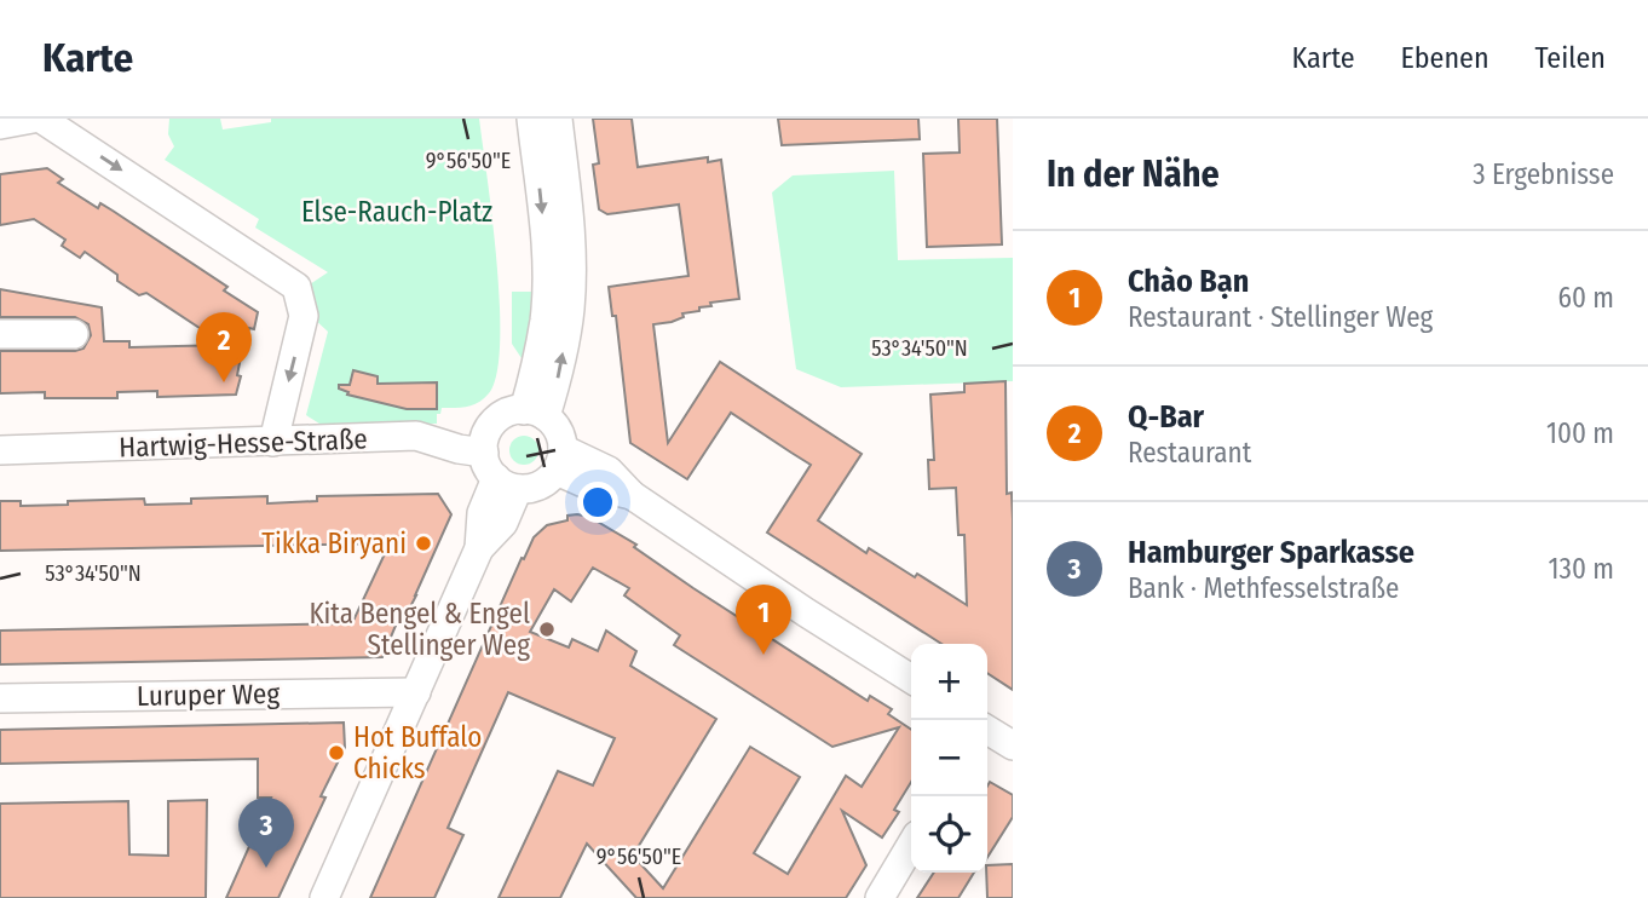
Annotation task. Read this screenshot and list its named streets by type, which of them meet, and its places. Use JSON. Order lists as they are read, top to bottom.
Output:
{
  "streets": {
    "street": ["Hartwig-Hesse-Straße", "Luruper Weg"]
  },
  "parks": ["Else-Rauch-Platz"],
  "places": ["Tikka Biryani", "Kita Bengel & Engel Stellinger Weg", "Hot Buffalo Chicks"],
  "page": {
    "header": "Karte",
    "nav": ["Karte", "Ebenen", "Teilen"],
    "heading": ["In der Nähe", "3 Ergebnisse"],
    "list": [
      {
        "mark": "1",
        "name": "Chào Bạn",
        "note": "Restaurant · Stellinger Weg",
        "value": "60 m"
      },
      {
        "mark": "2",
        "name": "Q-Bar",
        "note": "Restaurant",
        "value": "100 m"
      },
      {
        "mark": "3",
        "name": "Hamburger Sparkasse",
        "note": "Bank · Methfesselstraße",
        "value": "130 m"
      }
    ],
    "pins": ["2", "1", "3"],
    "map_buttons": ["+", "−"]
  },
  "coordinates": ["9°56'50\"E", "53°34'50\"N"]
}
